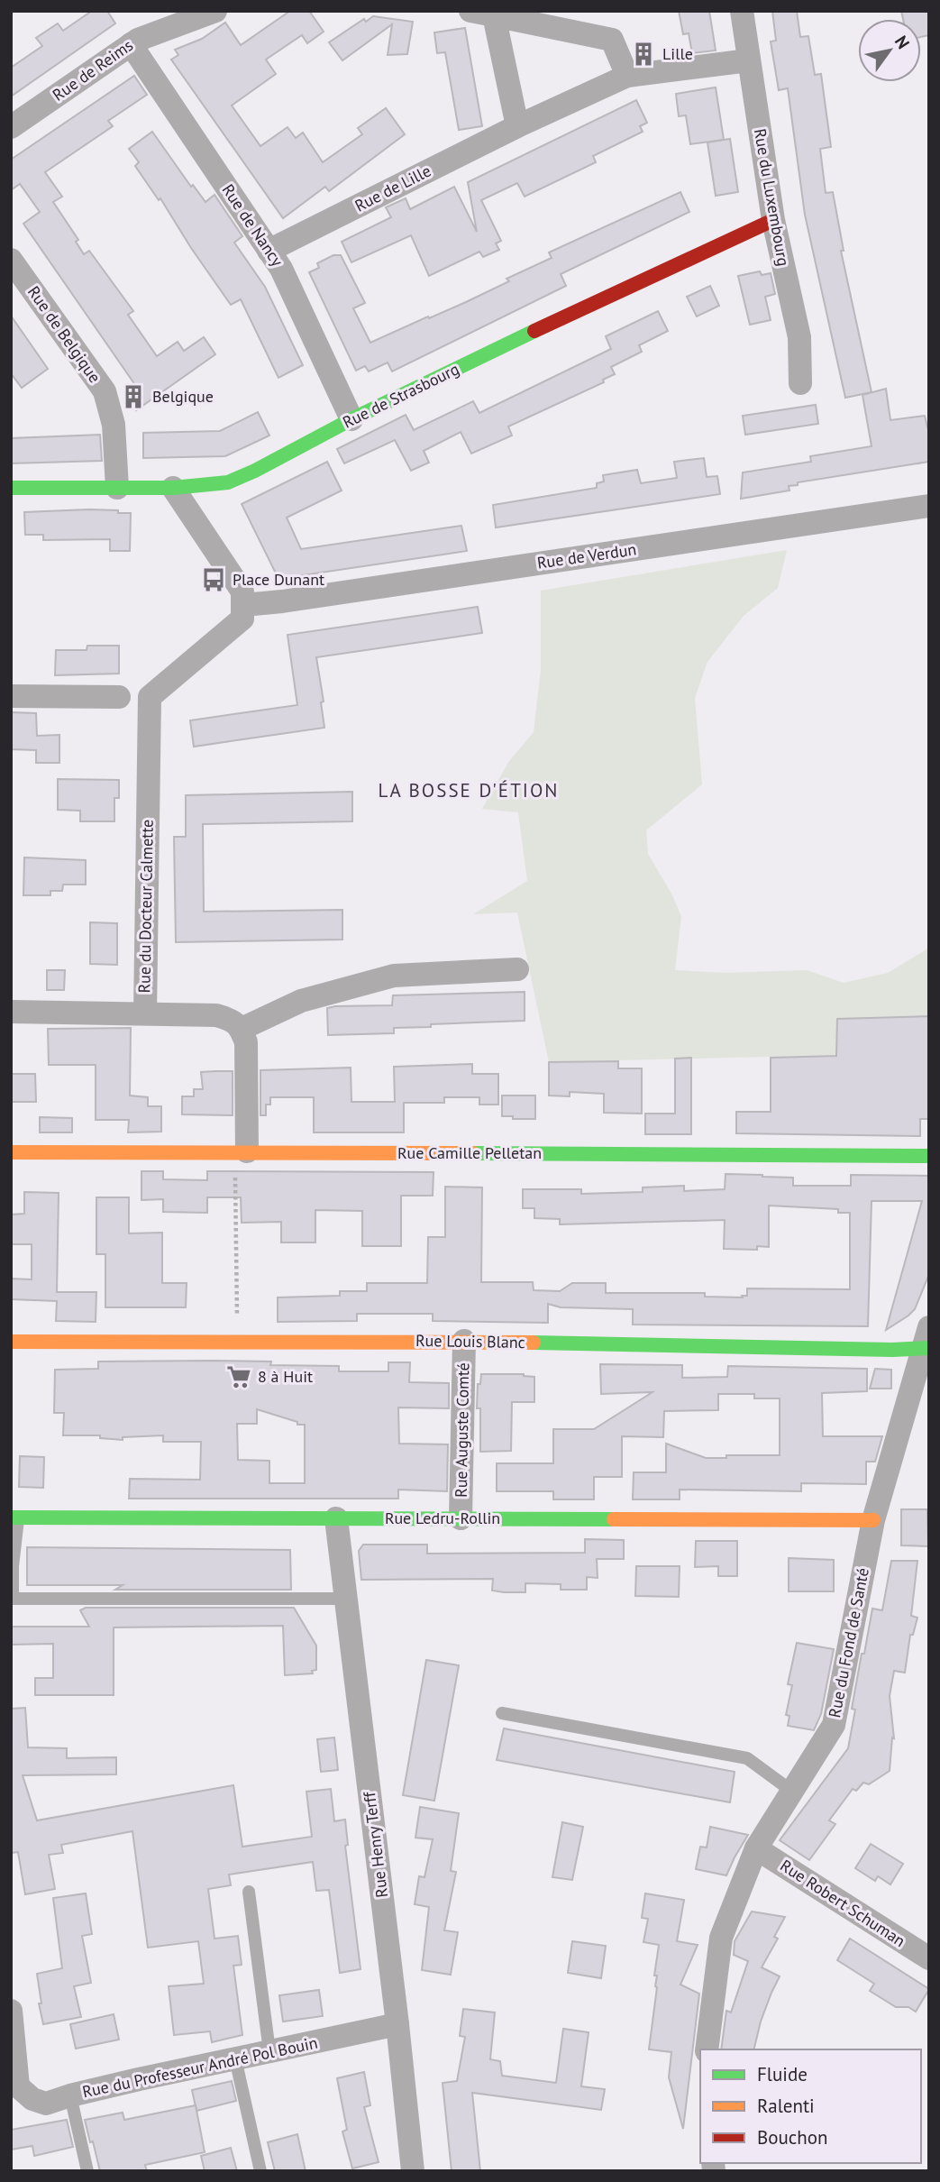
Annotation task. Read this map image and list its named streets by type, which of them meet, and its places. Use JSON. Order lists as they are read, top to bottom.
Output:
{
  "streets": {
    "street": [
      "Rue de Reims",
      "Rue de Lille",
      "Rue du Luxembourg",
      "Rue de Nancy",
      "Rue de Belgique",
      "Rue de Strasbourg",
      "Rue de Verdun",
      "Rue du Docteur Calmette",
      "Rue Camille Pelletan",
      "Rue Louis Blanc",
      "Rue Auguste Comté",
      "Rue Ledru-Rollin",
      "Rue du Fond de Santé",
      "Rue Henry Terff",
      "Rue Robert Schuman",
      "Rue du Professeur André Pol Bouin"
    ]
  },
  "crossings": [
    ["Rue de Reims", "Rue de Nancy"],
    ["Rue de Lille", "Rue du Luxembourg"],
    ["Rue de Lille", "Rue de Nancy"],
    ["Rue du Luxembourg", "Rue de Strasbourg"],
    ["Rue de Nancy", "Rue de Strasbourg"],
    ["Rue de Belgique", "Rue de Strasbourg"],
    ["Rue de Verdun", "Rue du Docteur Calmette"],
    ["Rue Louis Blanc", "Rue Auguste Comté"],
    ["Rue Louis Blanc", "Rue du Fond de Santé"],
    ["Rue Auguste Comté", "Rue Ledru-Rollin"],
    ["Rue Ledru-Rollin", "Rue du Fond de Santé"],
    ["Rue Ledru-Rollin", "Rue Henry Terff"],
    ["Rue du Fond de Santé", "Rue Robert Schuman"],
    ["Rue Henry Terff", "Rue du Professeur André Pol Bouin"]
  ],
  "districts": ["LA BOSSE D'ÉTION"],
  "places": {
    "building": ["Lille", "Belgique"],
    "bus stop": ["Place Dunant"],
    "supermarket": ["8 à Huit"]
  },
  "legend": ["Fluide", "Ralenti", "Bouchon"],
  "north": "top right"
}
